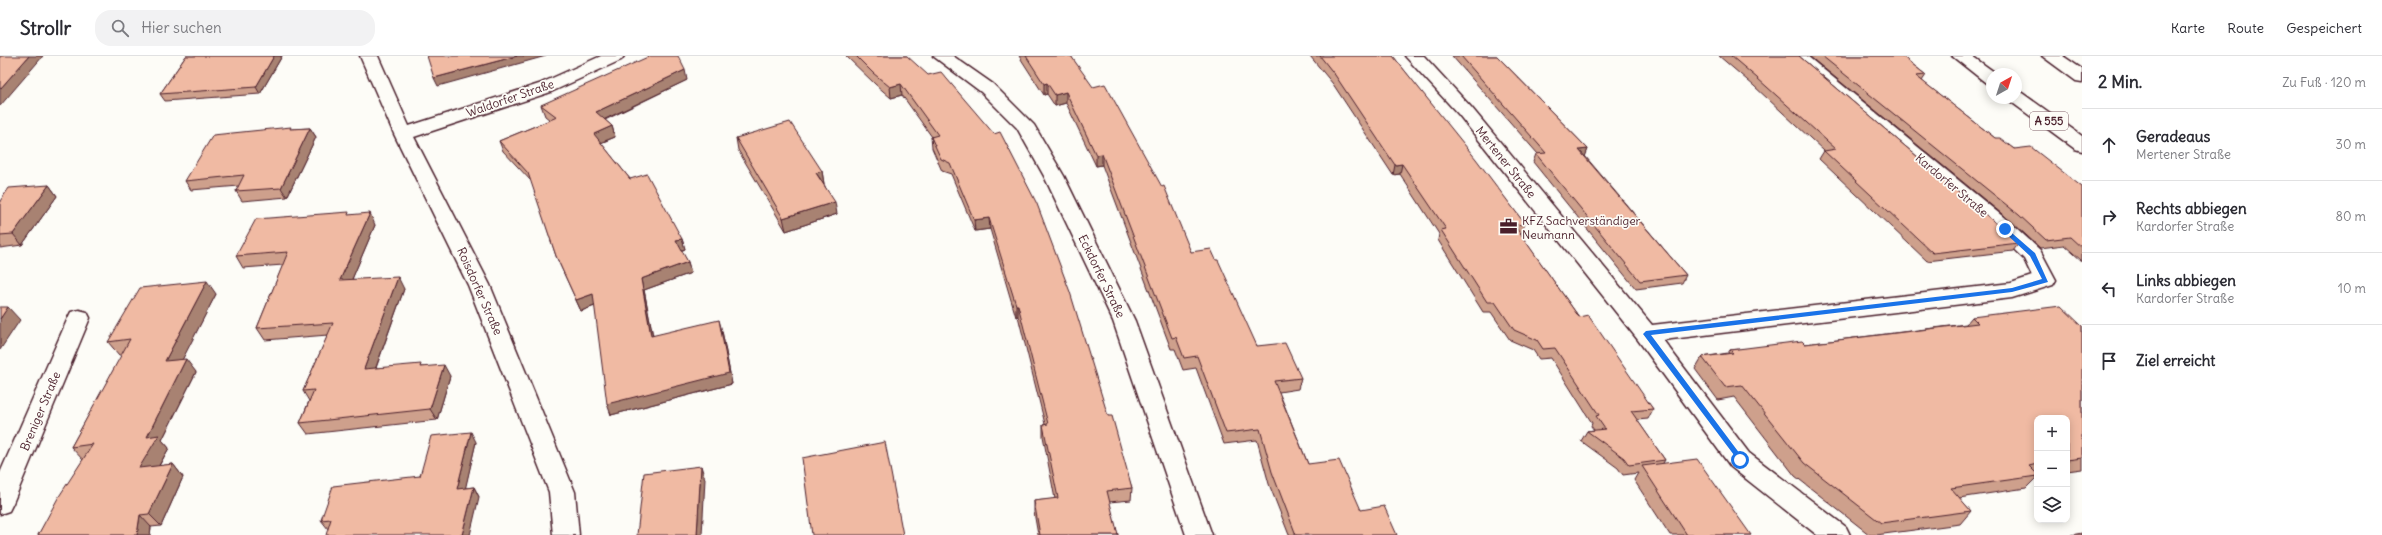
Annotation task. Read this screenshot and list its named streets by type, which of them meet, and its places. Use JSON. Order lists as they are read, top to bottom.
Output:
{
  "streets": {
    "main road": [
      "Waldorfer Straße",
      "A 555",
      "Mertener Straße",
      "Kardorfer Straße",
      "Eckdorfer Straße",
      "Roisdorfer Straße",
      "Breniger Straße"
    ]
  },
  "crossings": [
    ["Waldorfer Straße", "Roisdorfer Straße"],
    ["Mertener Straße", "Kardorfer Straße"]
  ],
  "places": {
    "office": ["KFZ Sachverständiger Neumann"]
  },
  "north": "top right",
  "page": {
    "header": "Strollr",
    "search": "Hier suchen",
    "nav": ["Karte", "Route", "Gespeichert"],
    "heading": ["2 Min.", "Zu Fuß · 120 m"],
    "list": [
      ["Geradeaus", "Mertener Straße", "30 m"],
      ["Rechts abbiegen", "Kardorfer Straße", "80 m"],
      ["Links abbiegen", "Kardorfer Straße", "10 m"],
      "Ziel erreicht"
    ],
    "map_buttons": ["+", "−"]
  }
}
